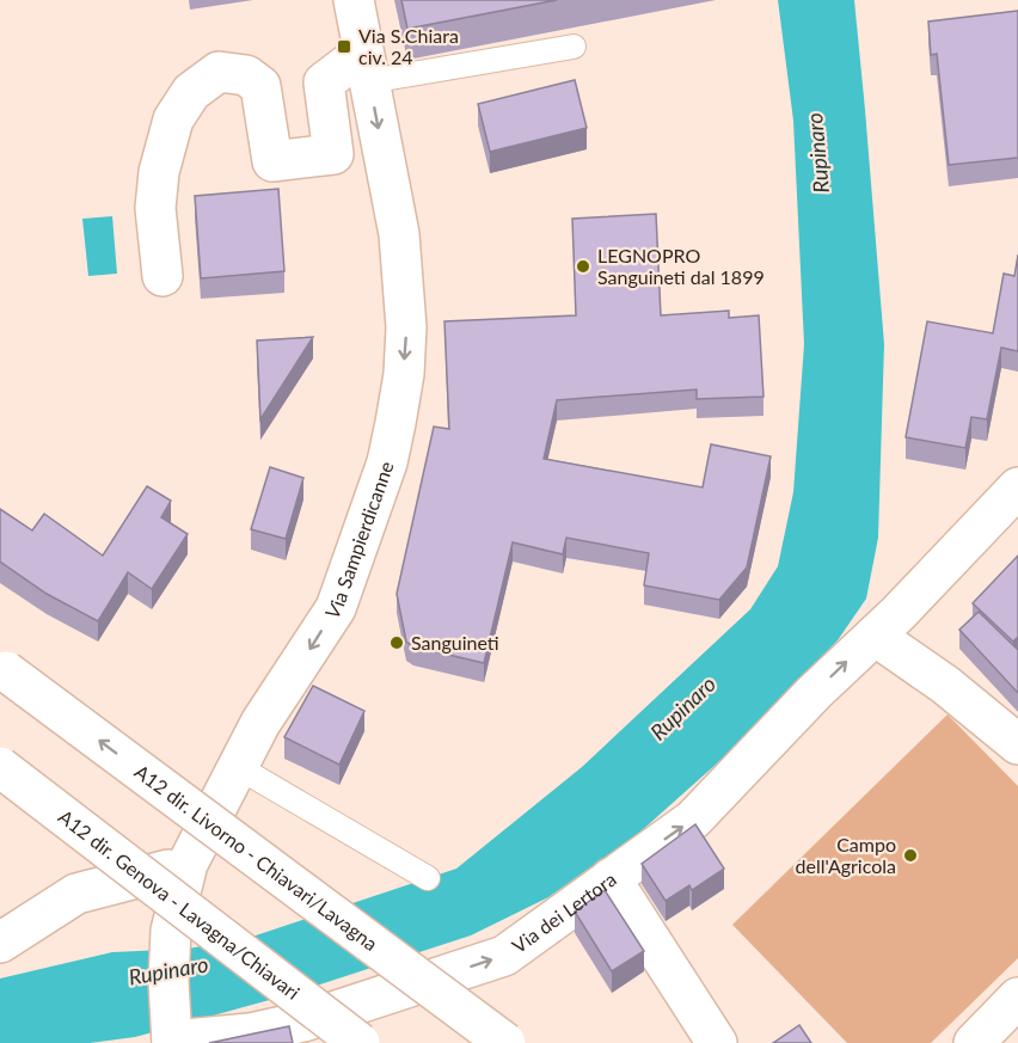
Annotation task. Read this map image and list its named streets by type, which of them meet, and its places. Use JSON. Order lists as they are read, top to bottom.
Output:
{
  "streets": {
    "main road": [
      "Via Sampierdicanne",
      "A12 dir. Livorno - Chiavari/Lavagna",
      "A12 dir. Genova - Lavagna/Chiavari",
      "Via dei Lertora"
    ]
  },
  "crossings": [
    ["Via Sampierdicanne", "Via dei Lertora"]
  ],
  "one_way": ["Via Sampierdicanne", "A12 dir. Livorno - Chiavari/Lavagna", "Via dei Lertora"],
  "water": ["Rupinaro"],
  "places": {
    "transit": ["Via S.Chiara civ. 24"],
    "other": ["LEGNOPRO Sanguineti dal 1899", "Sanguineti", "Campo dell'Agricola"]
  }
}
